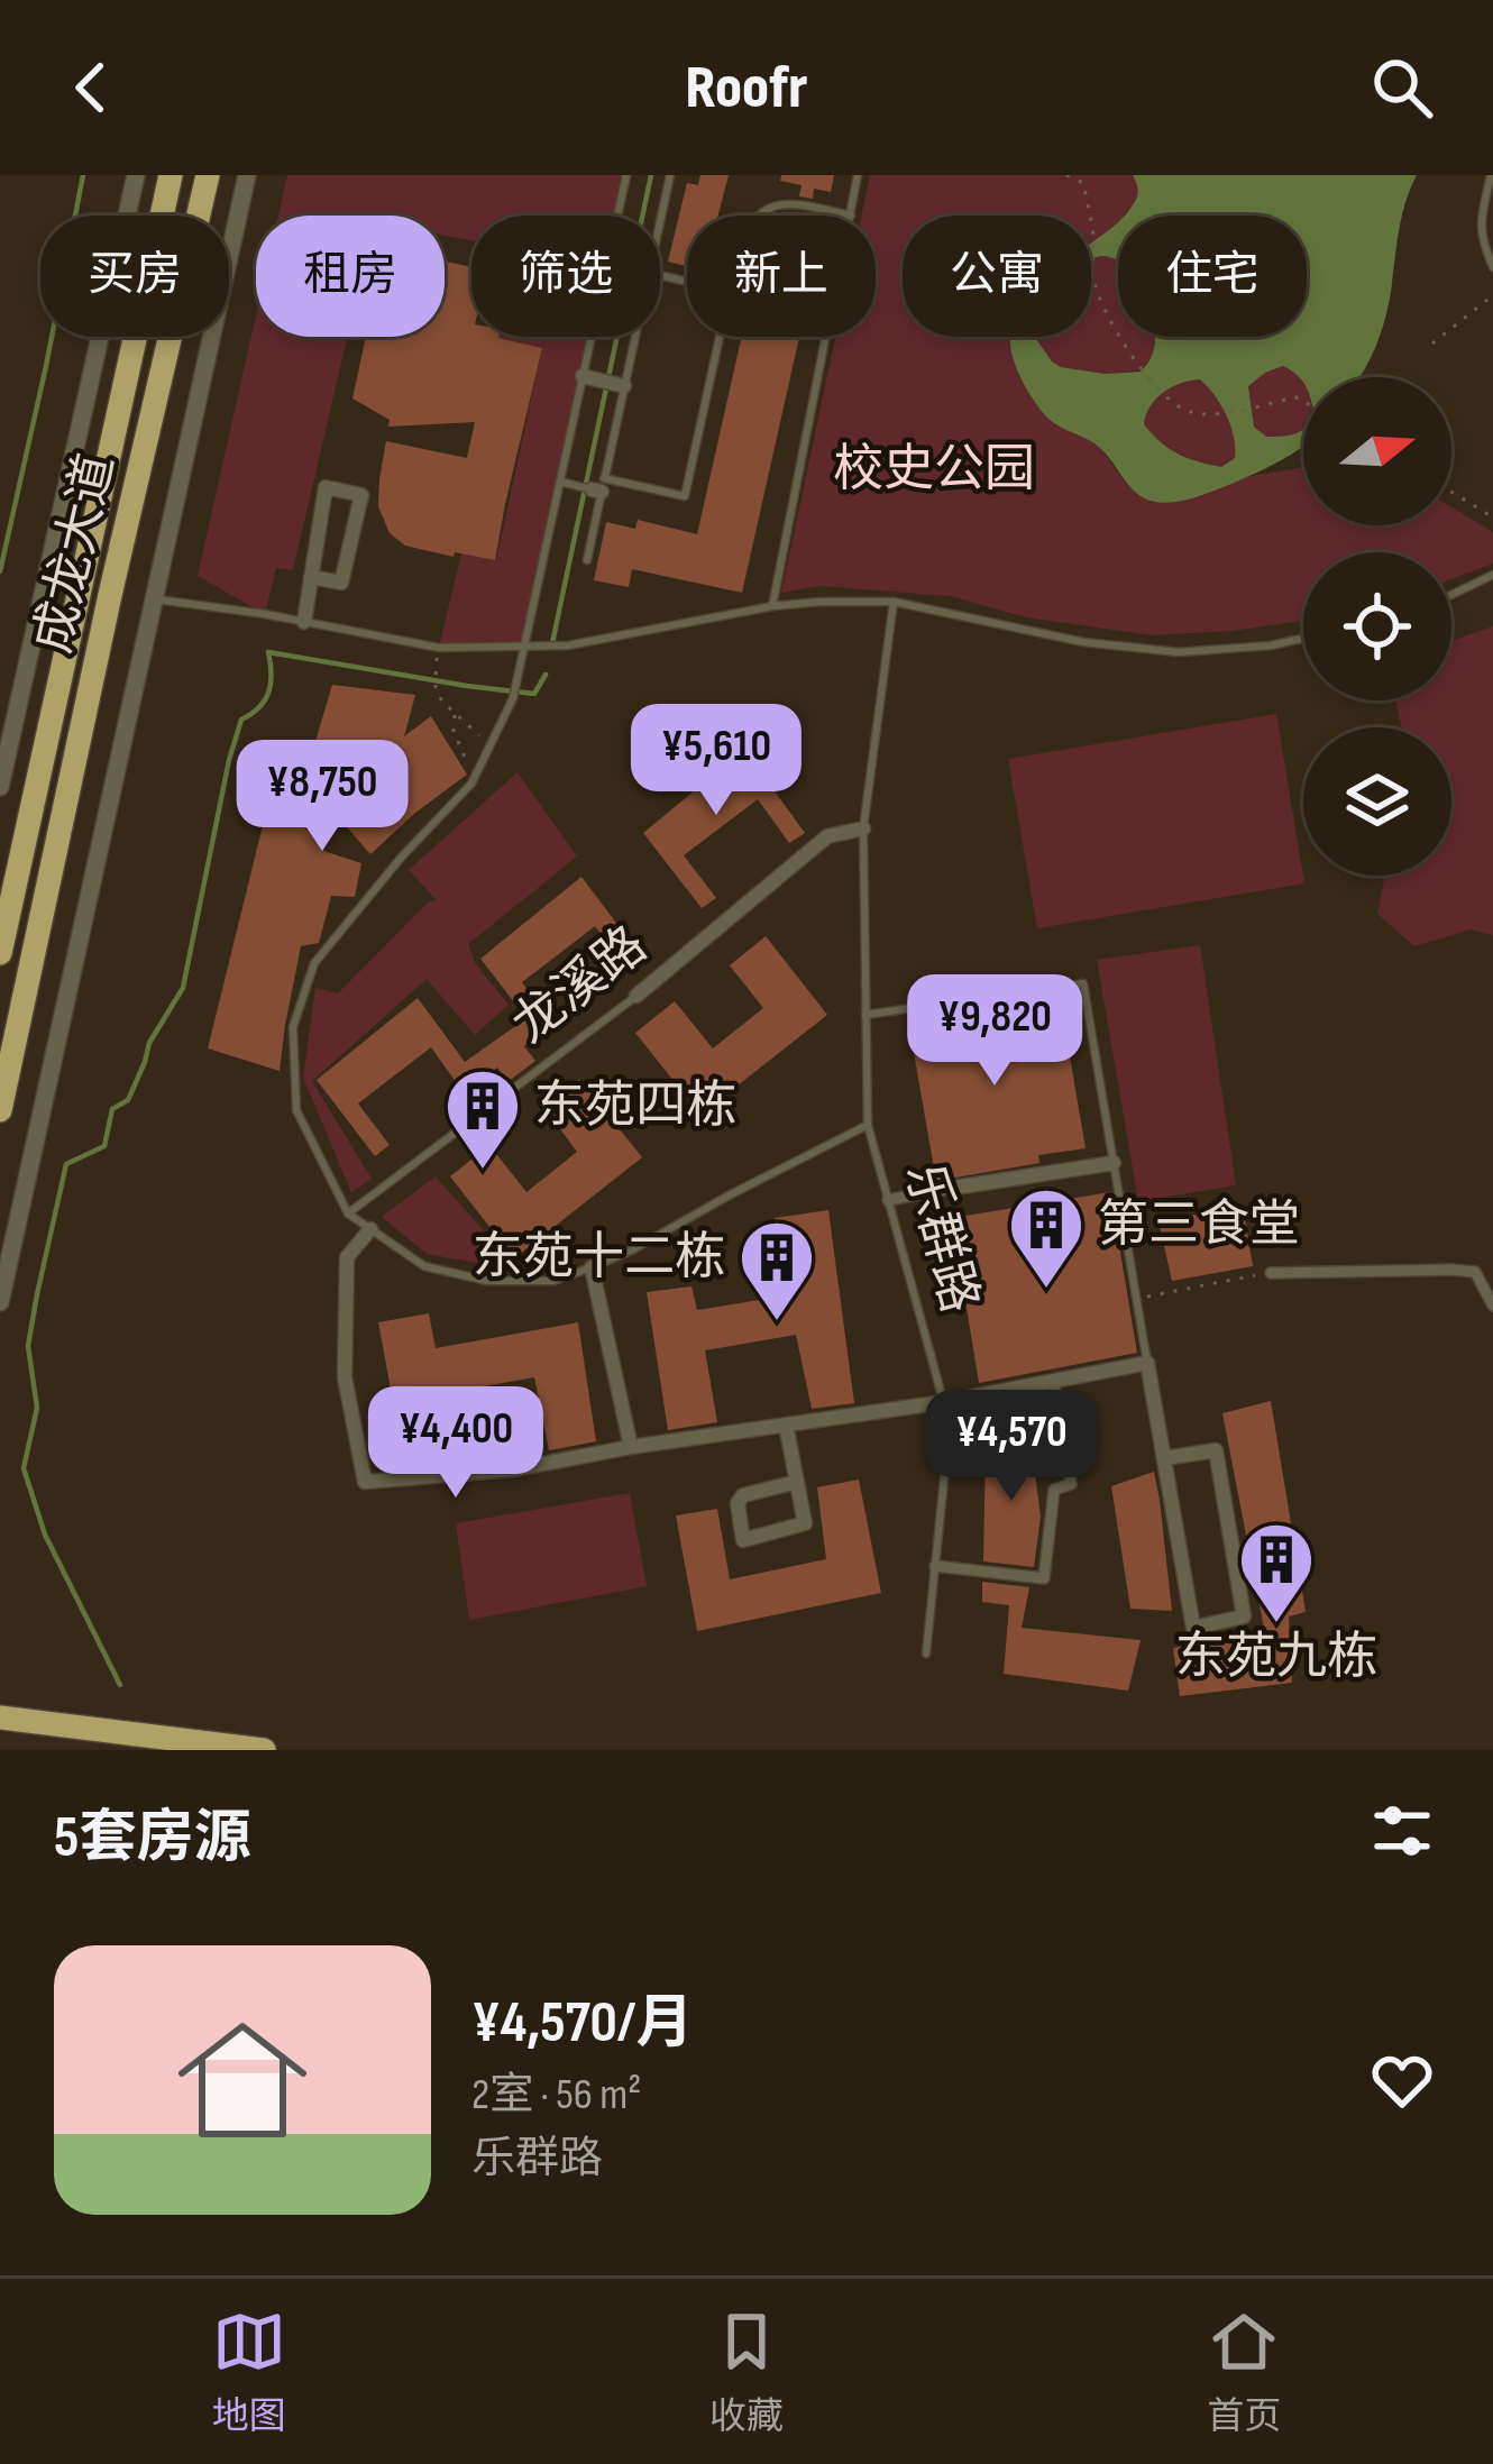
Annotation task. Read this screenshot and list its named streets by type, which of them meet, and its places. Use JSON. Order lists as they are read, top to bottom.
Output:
{
  "streets": {
    "highway": ["成龙大道"],
    "street": ["龙溪路"],
    "lane": ["乐群路"]
  },
  "crossings": [
    ["龙溪路", "乐群路"]
  ],
  "parks": ["校史公园"],
  "places": {
    "building": [
      "东苑四栋",
      "第三食堂",
      "东苑十二栋",
      "东苑九栋"
    ]
  },
  "north": "right",
  "page": {
    "header": "Roofr",
    "chip": [
      "买房",
      "租房",
      "筛选",
      "新上",
      "公寓",
      "住宅"
    ],
    "price": [
      "¥5,610",
      "¥8,750",
      "¥9,820",
      "¥4,400",
      "¥4,570"
    ],
    "heading": "5套房源",
    "list": [
      {
        "name": "¥4,570/月",
        "note": "2室 · 56 m² · 乐群路"
      }
    ],
    "tabs": ["地图", "收藏", "首页"]
  }
}
